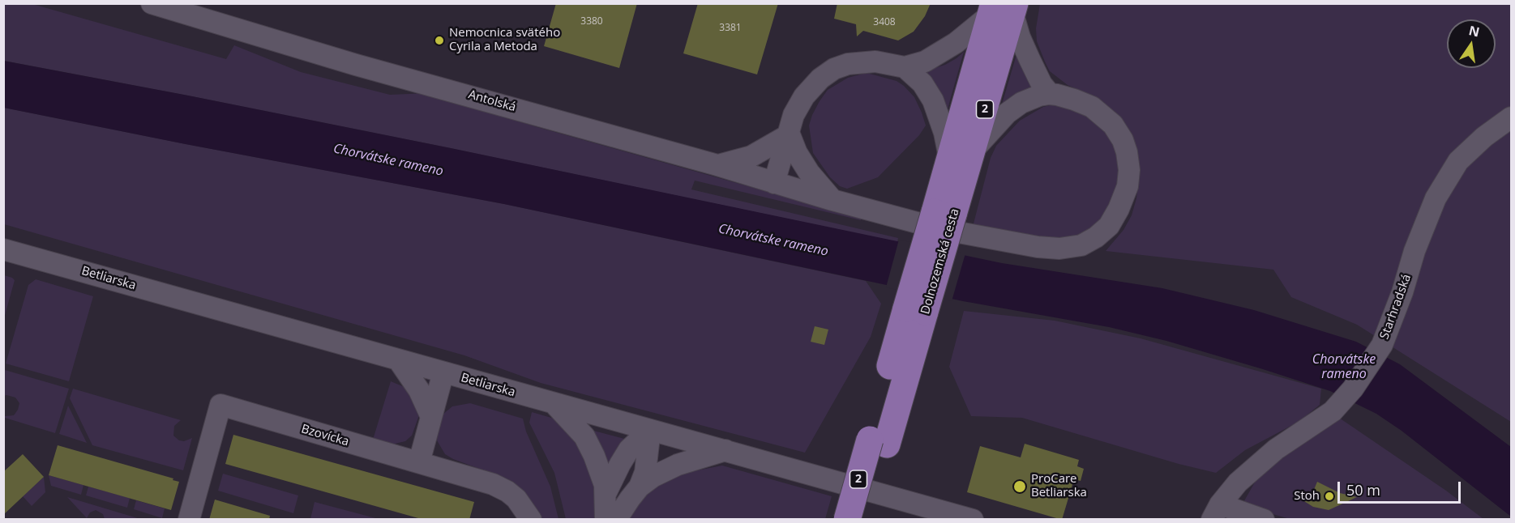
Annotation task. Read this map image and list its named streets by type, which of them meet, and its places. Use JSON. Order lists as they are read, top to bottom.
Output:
{
  "streets": {
    "main road": ["2", "Dolnozemská cesta"],
    "street": [
      "Antolská",
      "Betliarska",
      "Starhradská",
      "Bzovícka"
    ]
  },
  "water": ["Chorvátske rameno"],
  "places": ["Nemocnica svätého Cyrila a Metoda", "ProCare Betliarska", "Stoh"],
  "house_numbers": ["3380", "3408", "3381"],
  "scale_bar": "50 m",
  "north": "top"
}
